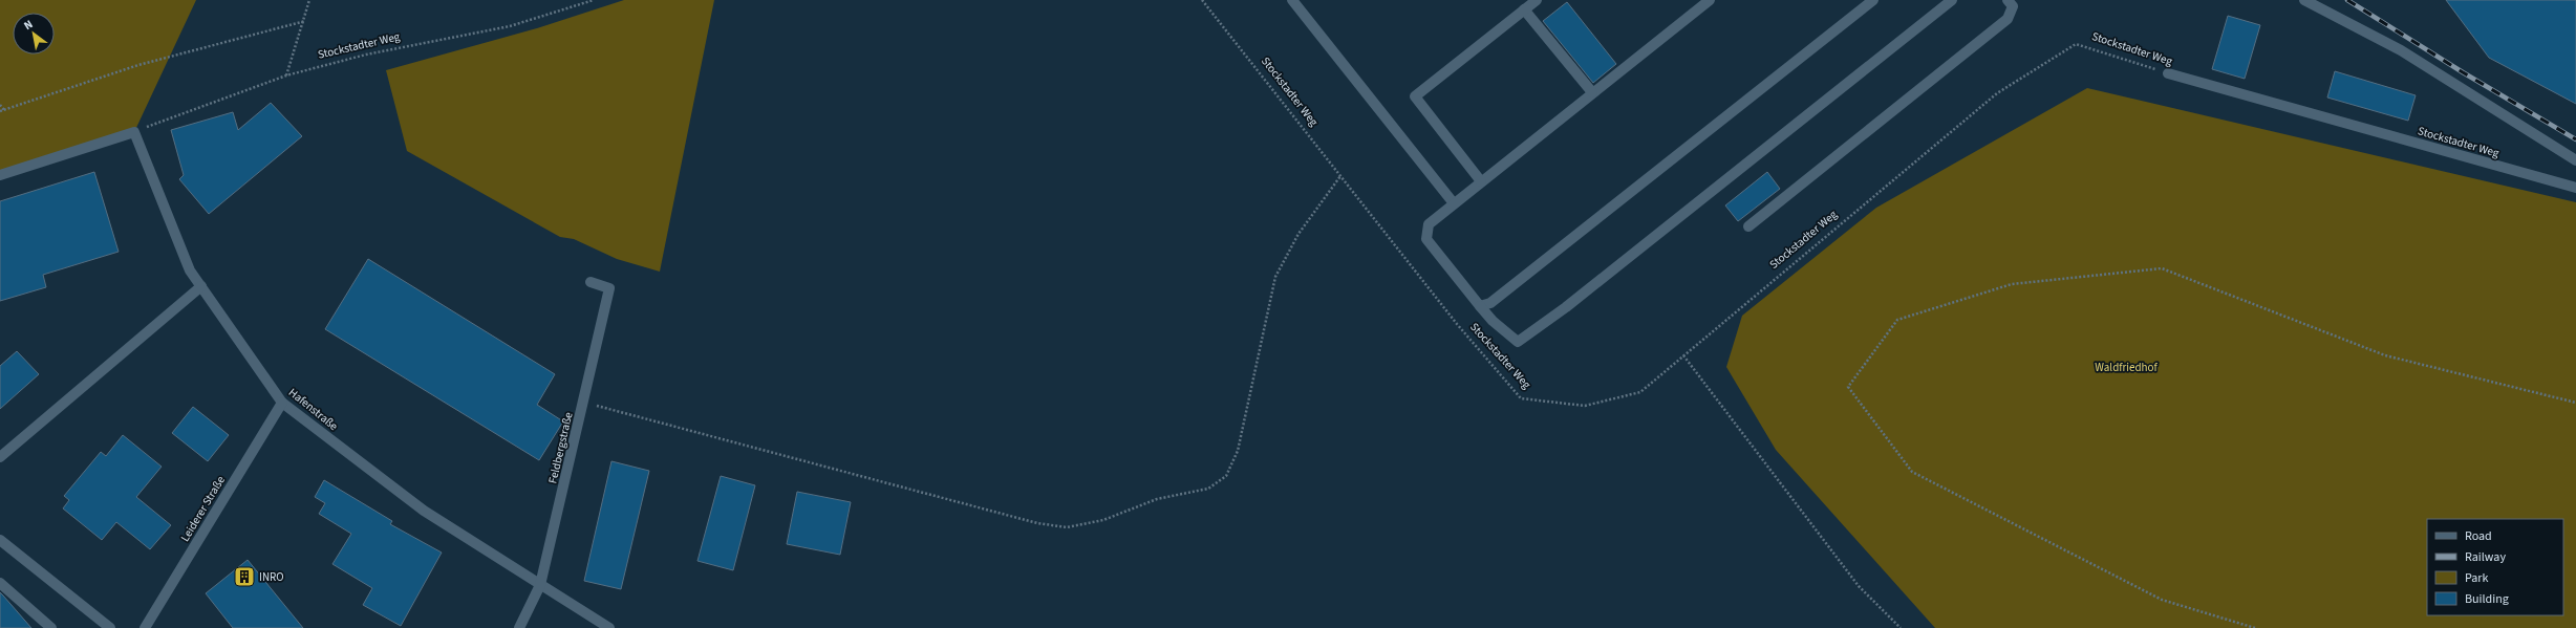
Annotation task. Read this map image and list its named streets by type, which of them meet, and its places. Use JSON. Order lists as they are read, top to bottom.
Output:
{
  "streets": {
    "street": [
      "Stockstadter Weg",
      "Hafenstraße",
      "Feldbergstraße",
      "Leiderer Straße"
    ]
  },
  "crossings": [
    ["Stockstadter Weg", "Hafenstraße"],
    ["Hafenstraße", "Feldbergstraße"],
    ["Hafenstraße", "Leiderer Straße"]
  ],
  "parks": ["Waldfriedhof"],
  "places": {
    "building": ["INRO"]
  },
  "legend": [
    "Road",
    "Railway",
    "Park",
    "Building"
  ],
  "north": "top left"
}
